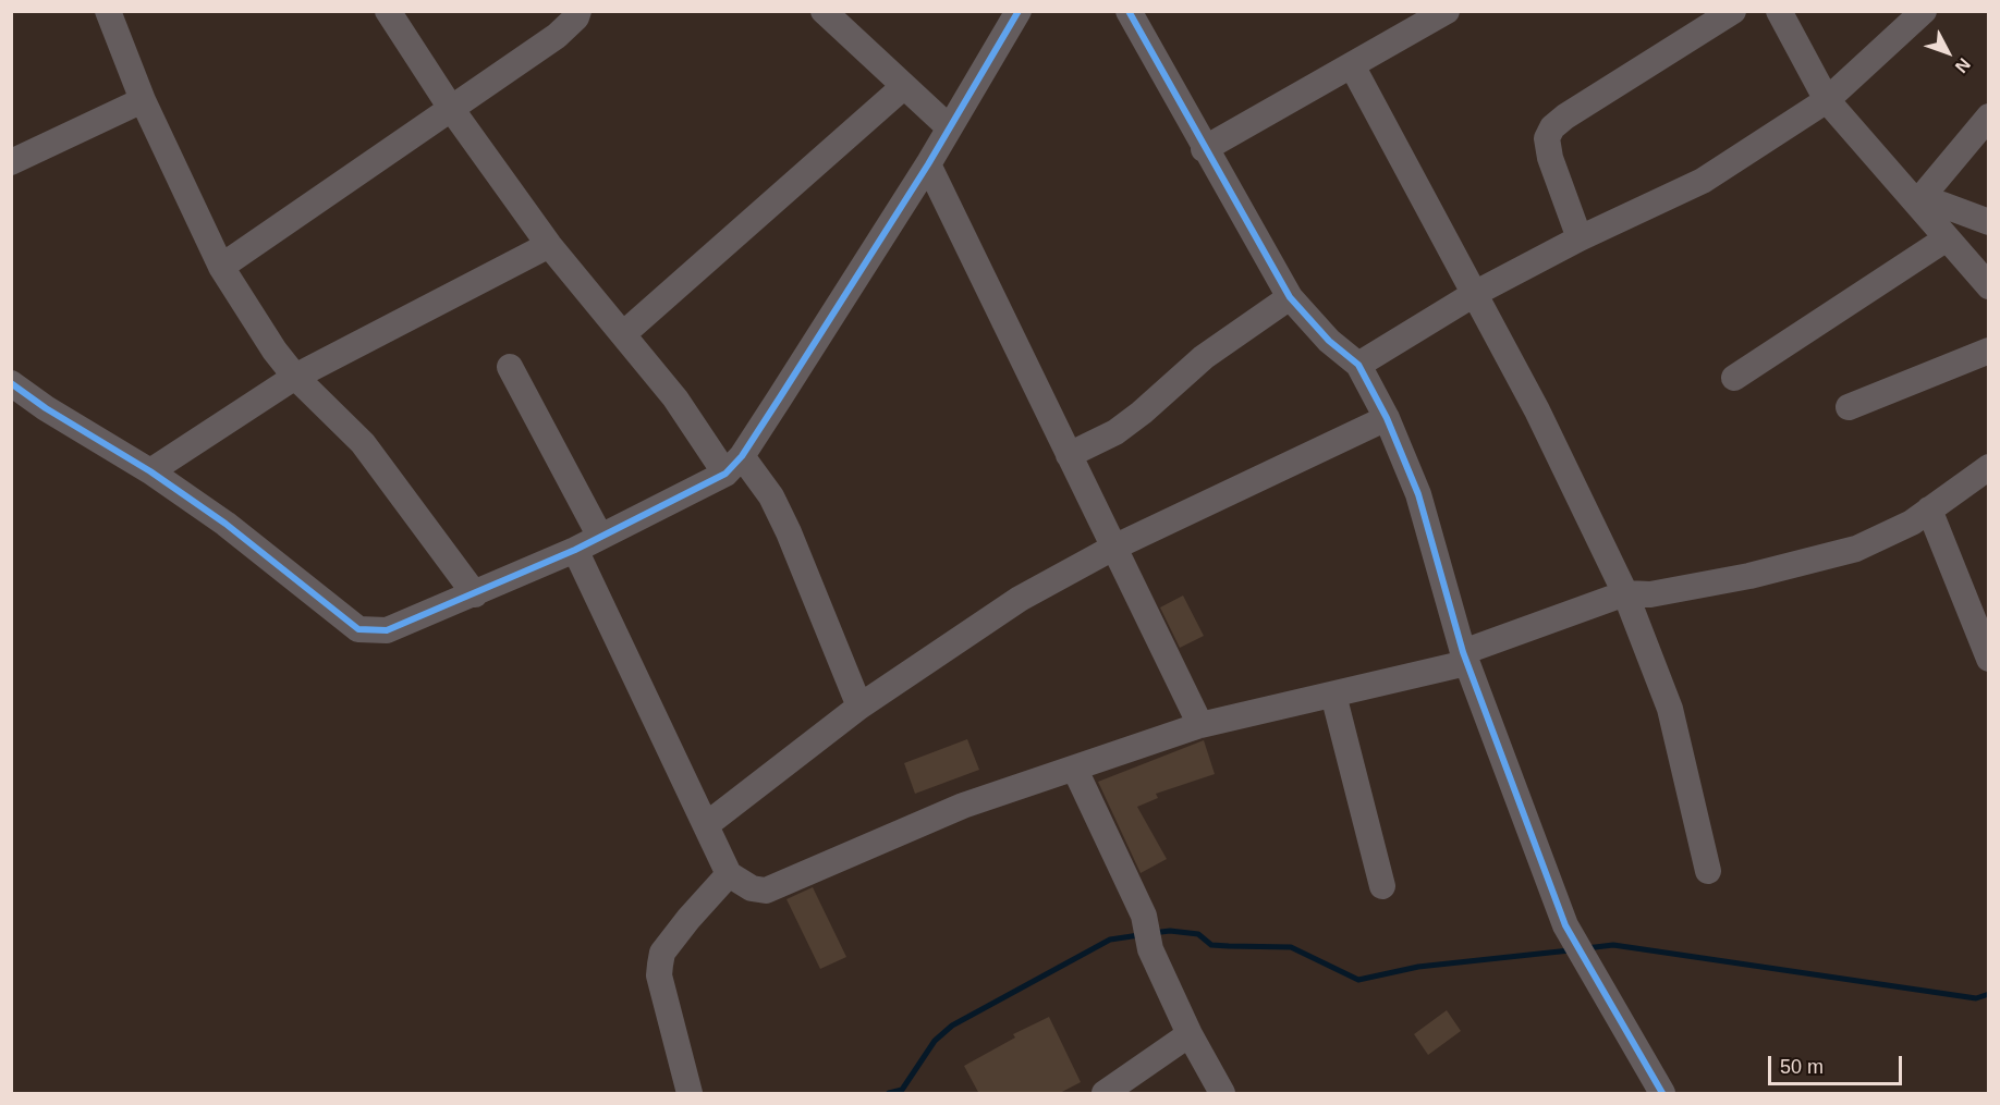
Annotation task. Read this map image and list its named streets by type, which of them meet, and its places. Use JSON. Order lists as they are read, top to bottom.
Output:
{
  "scale_bar": "50 m",
  "north": "bottom right"
}
